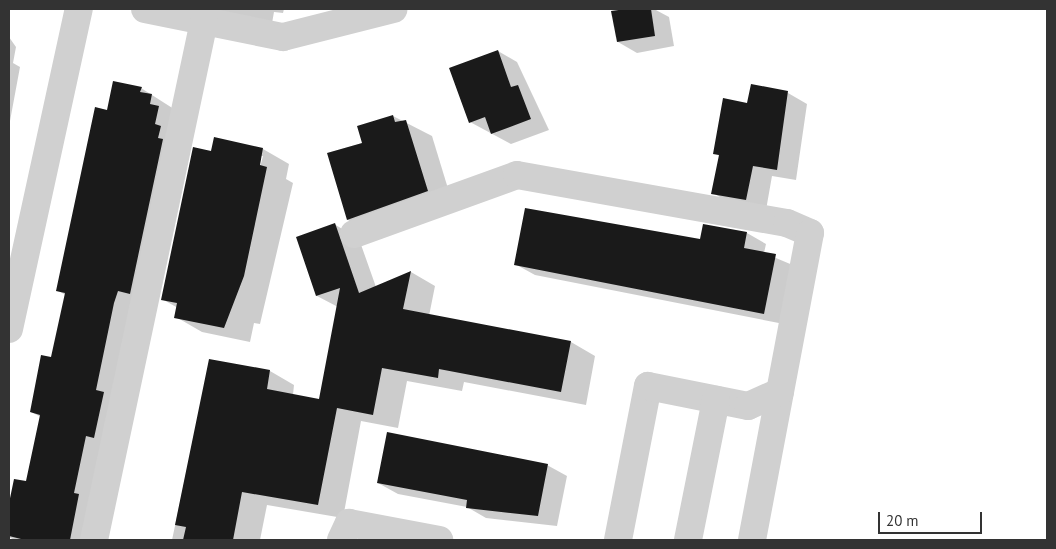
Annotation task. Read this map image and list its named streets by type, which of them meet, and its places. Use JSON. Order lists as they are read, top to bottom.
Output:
{
  "scale_bar": "20 m"
}
